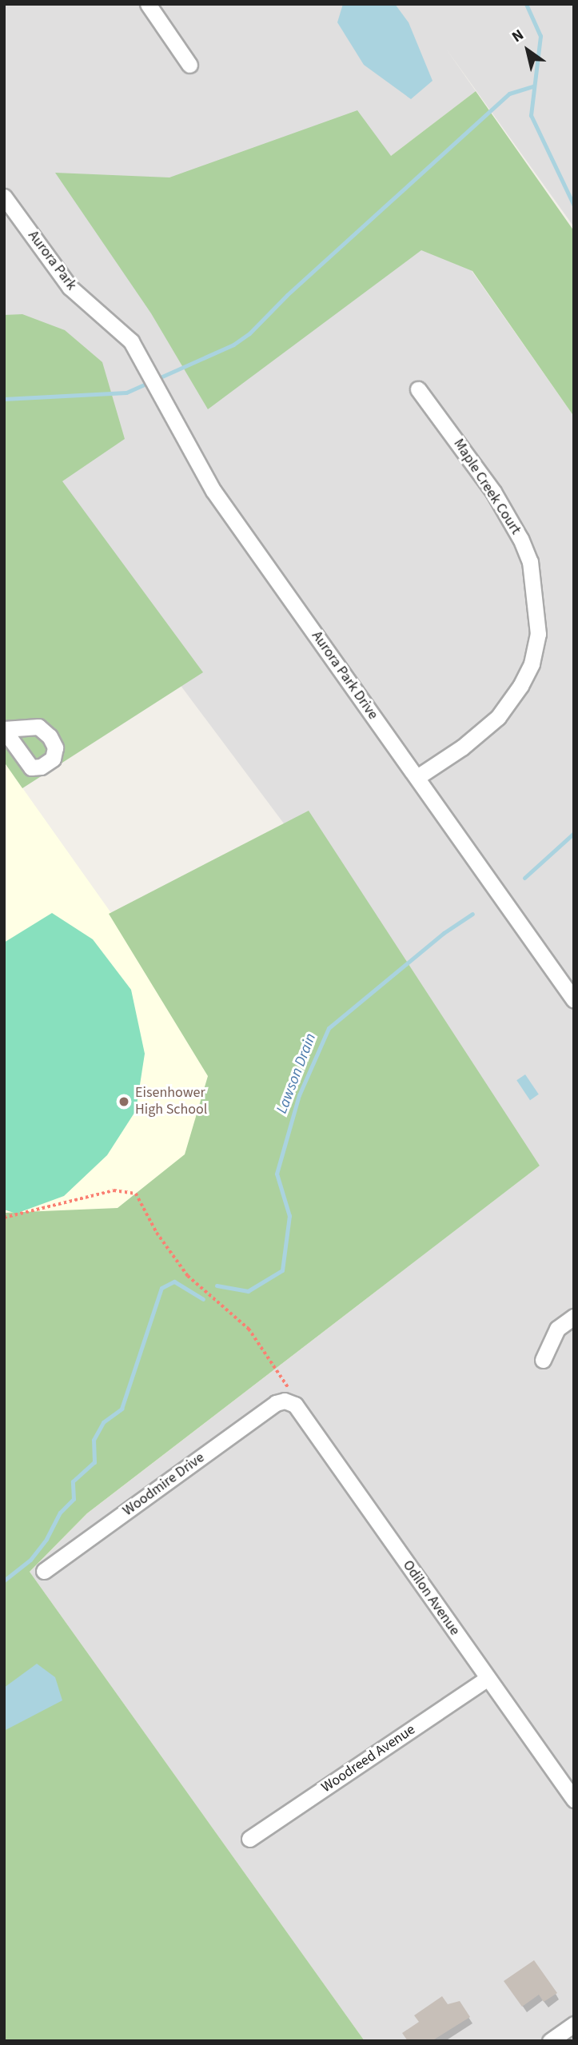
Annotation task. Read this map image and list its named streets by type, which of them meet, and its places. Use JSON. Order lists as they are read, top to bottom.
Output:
{
  "streets": {
    "street": [
      "Aurora Park",
      "Maple Creek Court",
      "Aurora Park Drive",
      "Woodmire Drive",
      "Odilon Avenue",
      "Woodreed Avenue"
    ]
  },
  "crossings": [
    ["Aurora Park", "Aurora Park Drive"],
    ["Maple Creek Court", "Aurora Park Drive"],
    ["Woodmire Drive", "Odilon Avenue"],
    ["Odilon Avenue", "Woodreed Avenue"]
  ],
  "water": ["Lawson Drain"],
  "places": ["Eisenhower High School"],
  "north": "top left"
}
